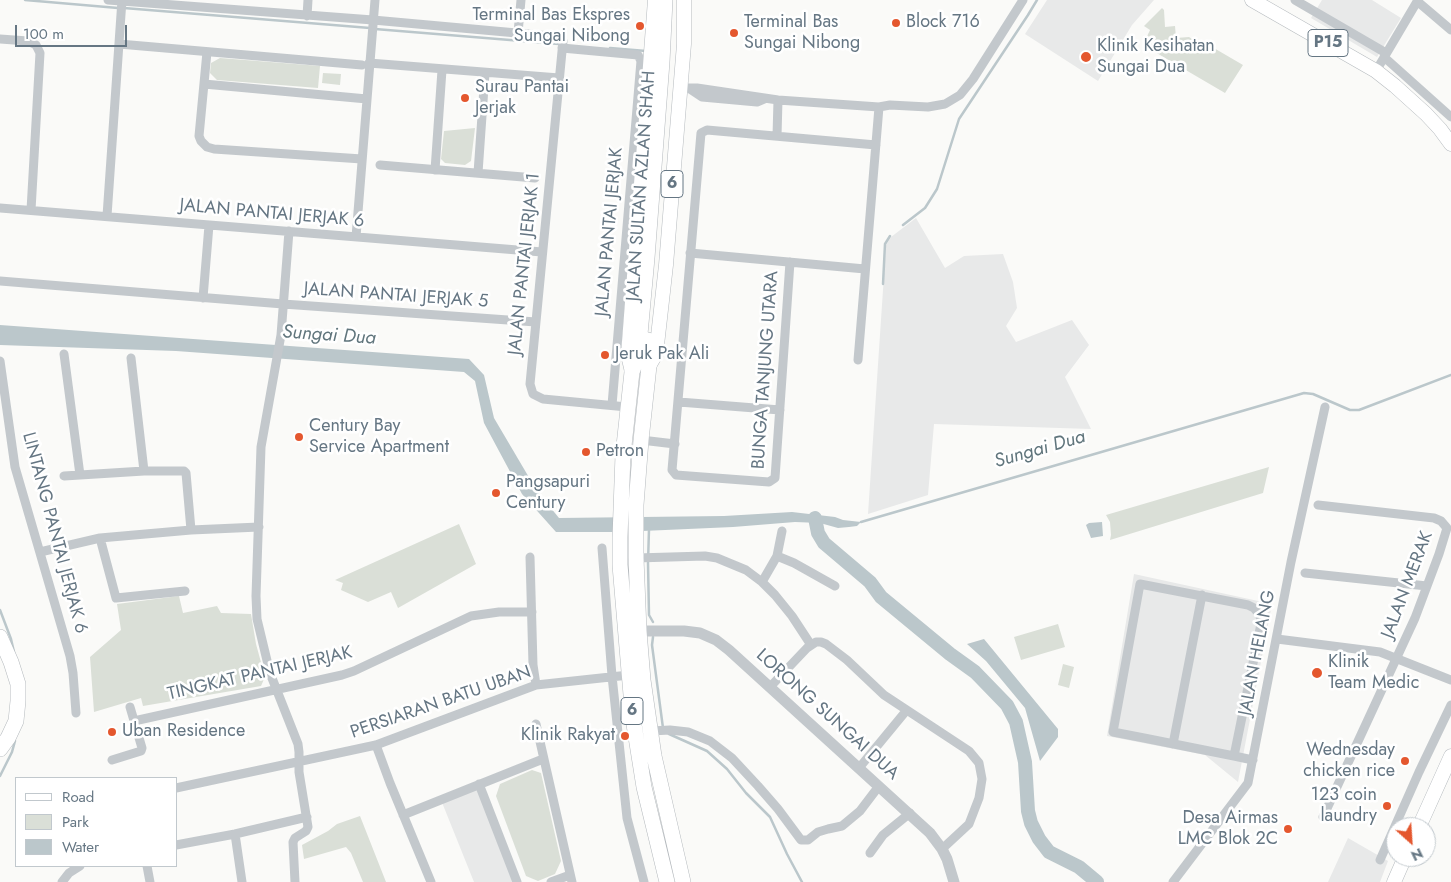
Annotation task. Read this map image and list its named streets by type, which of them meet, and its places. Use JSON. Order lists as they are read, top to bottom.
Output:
{
  "streets": {
    "highway": ["6", "JALAN SULTAN AZLAN SHAH"],
    "main road": ["P15"],
    "street": [
      "JALAN PANTAI JERJAK 6",
      "JALAN PANTAI JERJAK",
      "JALAN PANTAI JERJAK 1",
      "JALAN PANTAI JERJAK 5",
      "BUNGA TANJUNG UTARA",
      "LINTANG PANTAI JERJAK 6",
      "JALAN MERAK",
      "JALAN HELANG",
      "TINGKAT PANTAI JERJAK",
      "PERSIARAN BATU UBAN",
      "LORONG SUNGAI DUA"
    ]
  },
  "crossings": [
    ["JALAN SULTAN AZLAN SHAH", "JALAN PANTAI JERJAK"],
    ["JALAN SULTAN AZLAN SHAH", "JALAN PANTAI JERJAK 1"],
    ["JALAN SULTAN AZLAN SHAH", "PERSIARAN BATU UBAN"],
    ["JALAN SULTAN AZLAN SHAH", "LORONG SUNGAI DUA"],
    ["JALAN PANTAI JERJAK 6", "JALAN PANTAI JERJAK 1"],
    ["JALAN PANTAI JERJAK", "JALAN PANTAI JERJAK 1"],
    ["JALAN PANTAI JERJAK 1", "JALAN PANTAI JERJAK 5"]
  ],
  "water": ["Sungai Dua"],
  "places": [
    "Block 716",
    "Terminal Bas Ekspres Sungai Nibong",
    "Terminal Bas Sungai Nibong",
    "Klinik Kesihatan Sungai Dua",
    "Surau Pantai Jerjak",
    "Jeruk Pak Ali",
    "Century Bay Service Apartment",
    "Petron",
    "Pangsapuri Century",
    "Klinik Team Medic",
    "Uban Residence",
    "Klinik Rakyat",
    "Wednesday chicken rice",
    "123 coin laundry",
    "Desa Airmas LMC Blok 2C"
  ],
  "legend": ["Road", "Park", "Water"],
  "scale_bar": "100 m",
  "north": "bottom right"
}
